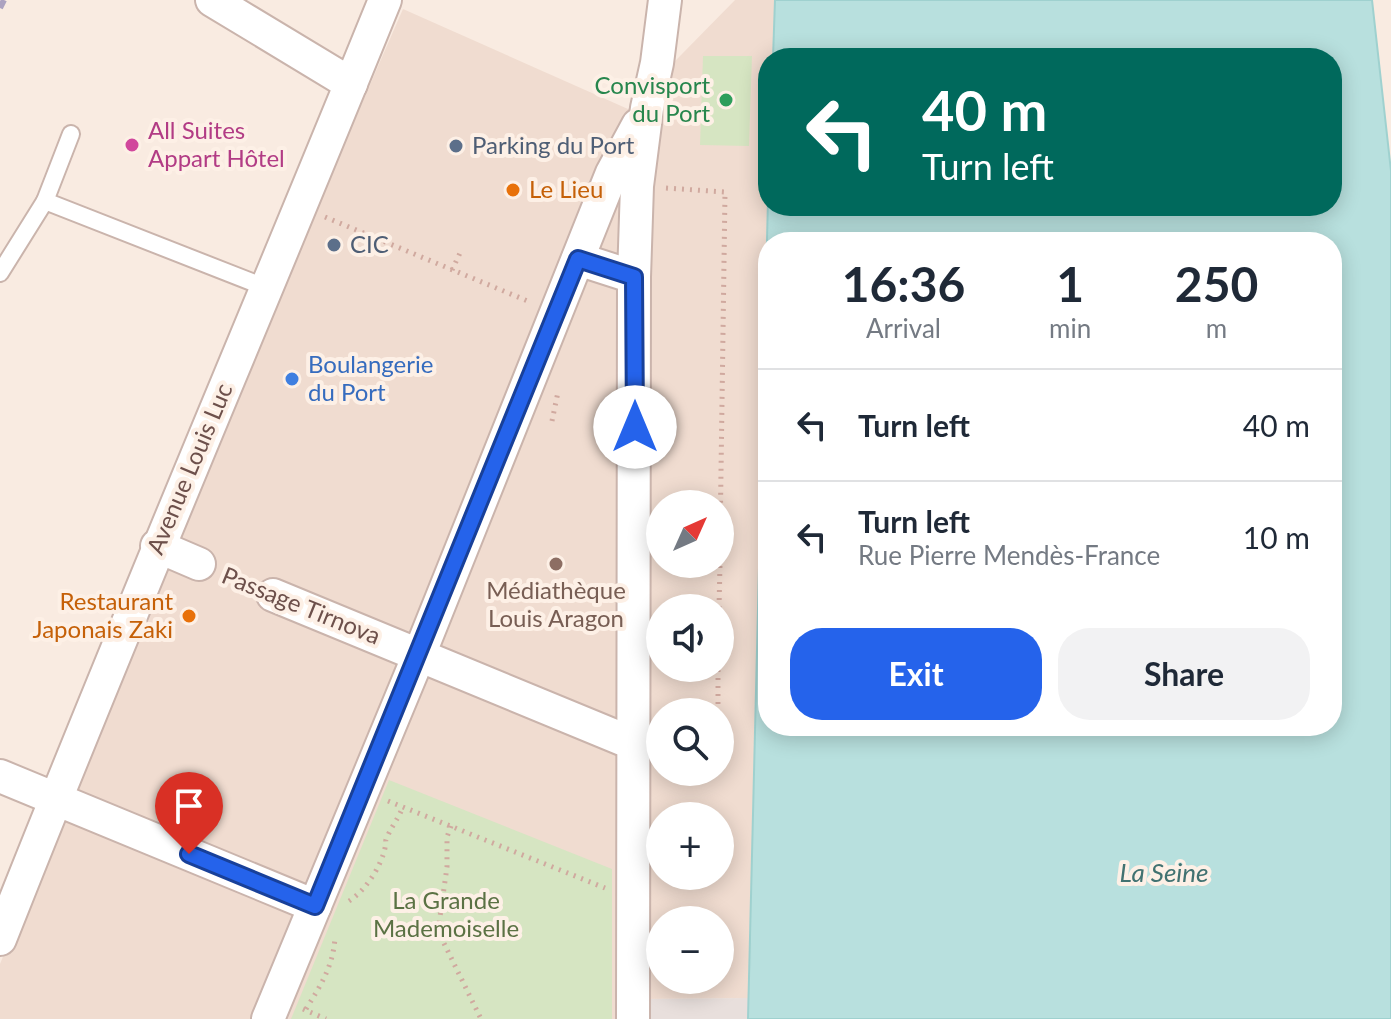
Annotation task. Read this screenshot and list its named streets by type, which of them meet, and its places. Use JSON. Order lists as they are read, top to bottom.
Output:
{
  "streets": {
    "street": ["Avenue Louis Luc", "Passage Tirnova"]
  },
  "crossings": [
    ["Avenue Louis Luc", "Passage Tirnova"]
  ],
  "water": ["La Seine"],
  "parks": ["La Grande Mademoiselle"],
  "places": [
    "Convisport du Port",
    "All Suites Appart Hôtel",
    "Parking du Port",
    "Le Lieu",
    "CIC",
    "Boulangerie du Port",
    "Médiathèque Louis Aragon",
    "Restaurant Japonais Zaki"
  ],
  "north": "top right",
  "page": {
    "turn": ["40 m", "Turn left"],
    "eta": [
      "16:36",
      "Arrival",
      "1",
      "min",
      "250",
      "m"
    ],
    "list": [
      {
        "name": "Turn left",
        "value": "40 m"
      },
      {
        "name": "Turn left",
        "note": "Rue Pierre Mendès-France",
        "value": "10 m"
      }
    ],
    "map_buttons": ["+", "−"],
    "buttons": ["Exit", "Share"]
  }
}
